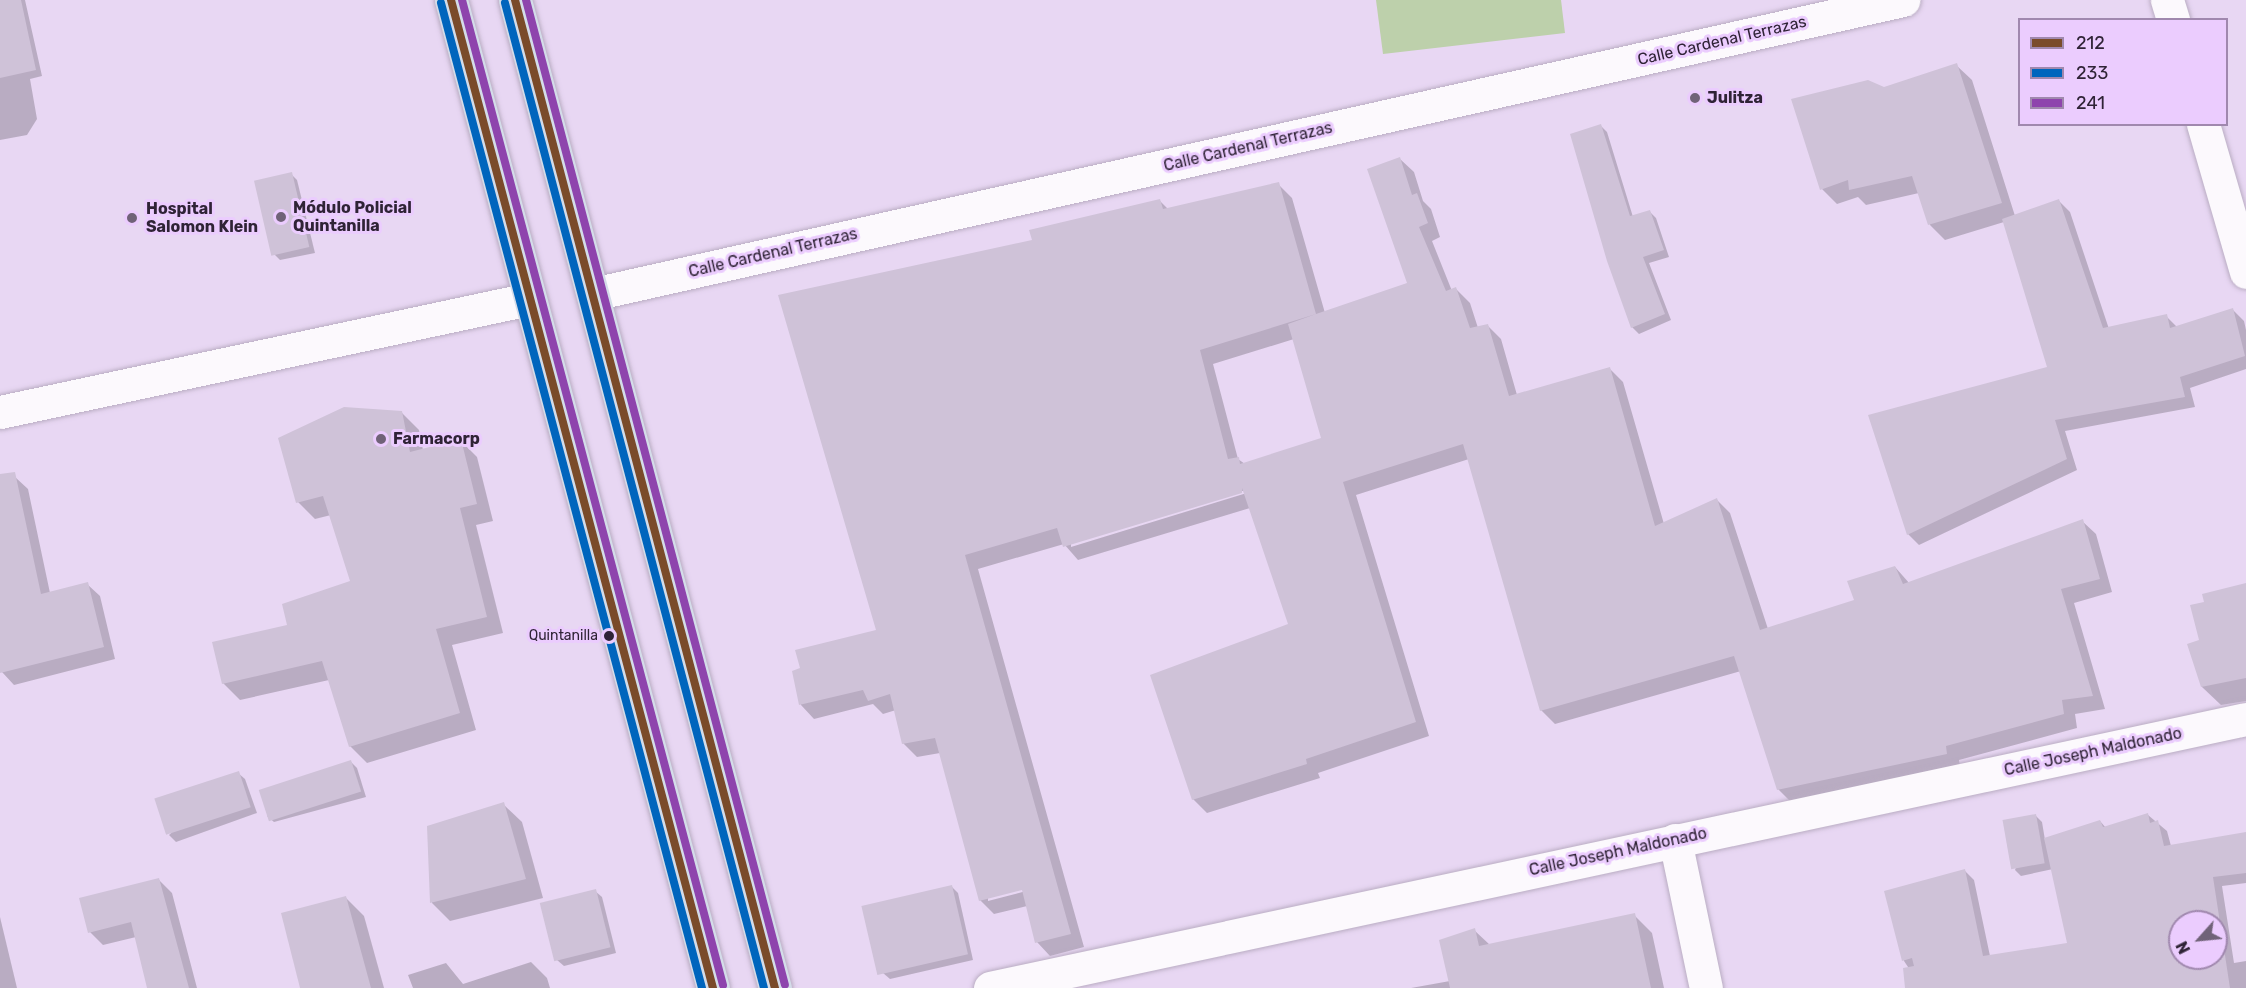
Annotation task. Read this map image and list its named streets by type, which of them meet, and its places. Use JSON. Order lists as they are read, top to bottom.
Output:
{
  "streets": {
    "street": ["Calle Cardenal Terrazas", "Calle Joseph Maldonado"]
  },
  "places": [
    "Julitza",
    "Módulo Policial Quintanilla",
    "Hospital Salomon Klein",
    "Farmacorp",
    "Quintanilla"
  ],
  "lines": ["transit line 212", "transit line 241", "transit line 233"],
  "legend": ["212", "233", "241"],
  "north": "bottom left"
}
